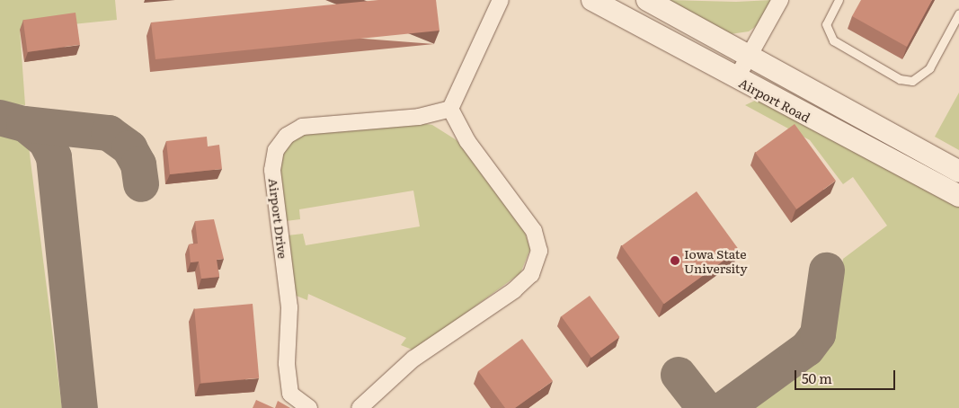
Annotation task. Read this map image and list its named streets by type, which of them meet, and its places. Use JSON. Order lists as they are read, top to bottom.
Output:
{
  "streets": {
    "main road": ["Airport Road"],
    "street": ["Airport Drive"]
  },
  "places": ["Iowa State University"],
  "scale_bar": "50 m"
}
